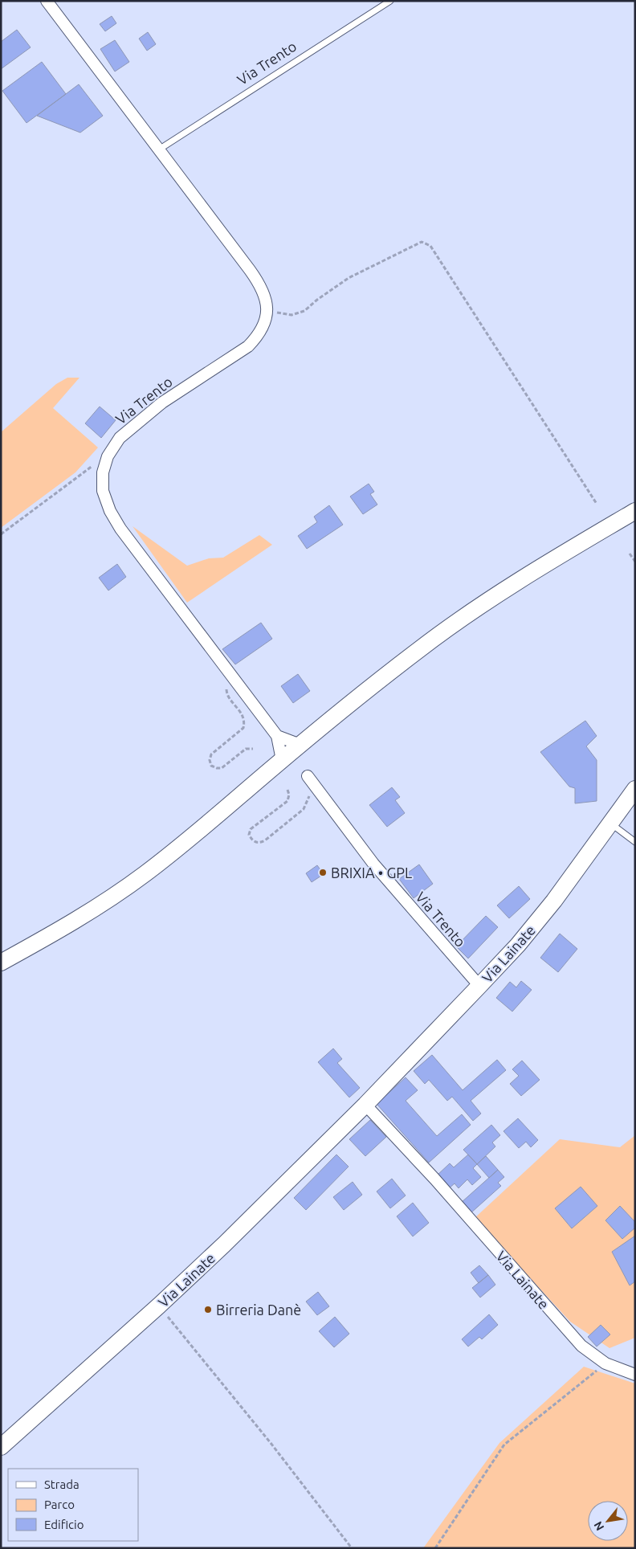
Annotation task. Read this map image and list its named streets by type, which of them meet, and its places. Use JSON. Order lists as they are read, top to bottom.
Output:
{
  "streets": {
    "main road": ["Via Lainate"],
    "street": ["Via Trento"]
  },
  "crossings": [
    ["Via Trento", "Via Lainate"]
  ],
  "places": ["BRIXIA • GPL", "Birreria Danè"],
  "legend": ["Strada", "Parco", "Edificio"],
  "north": "bottom left"
}
